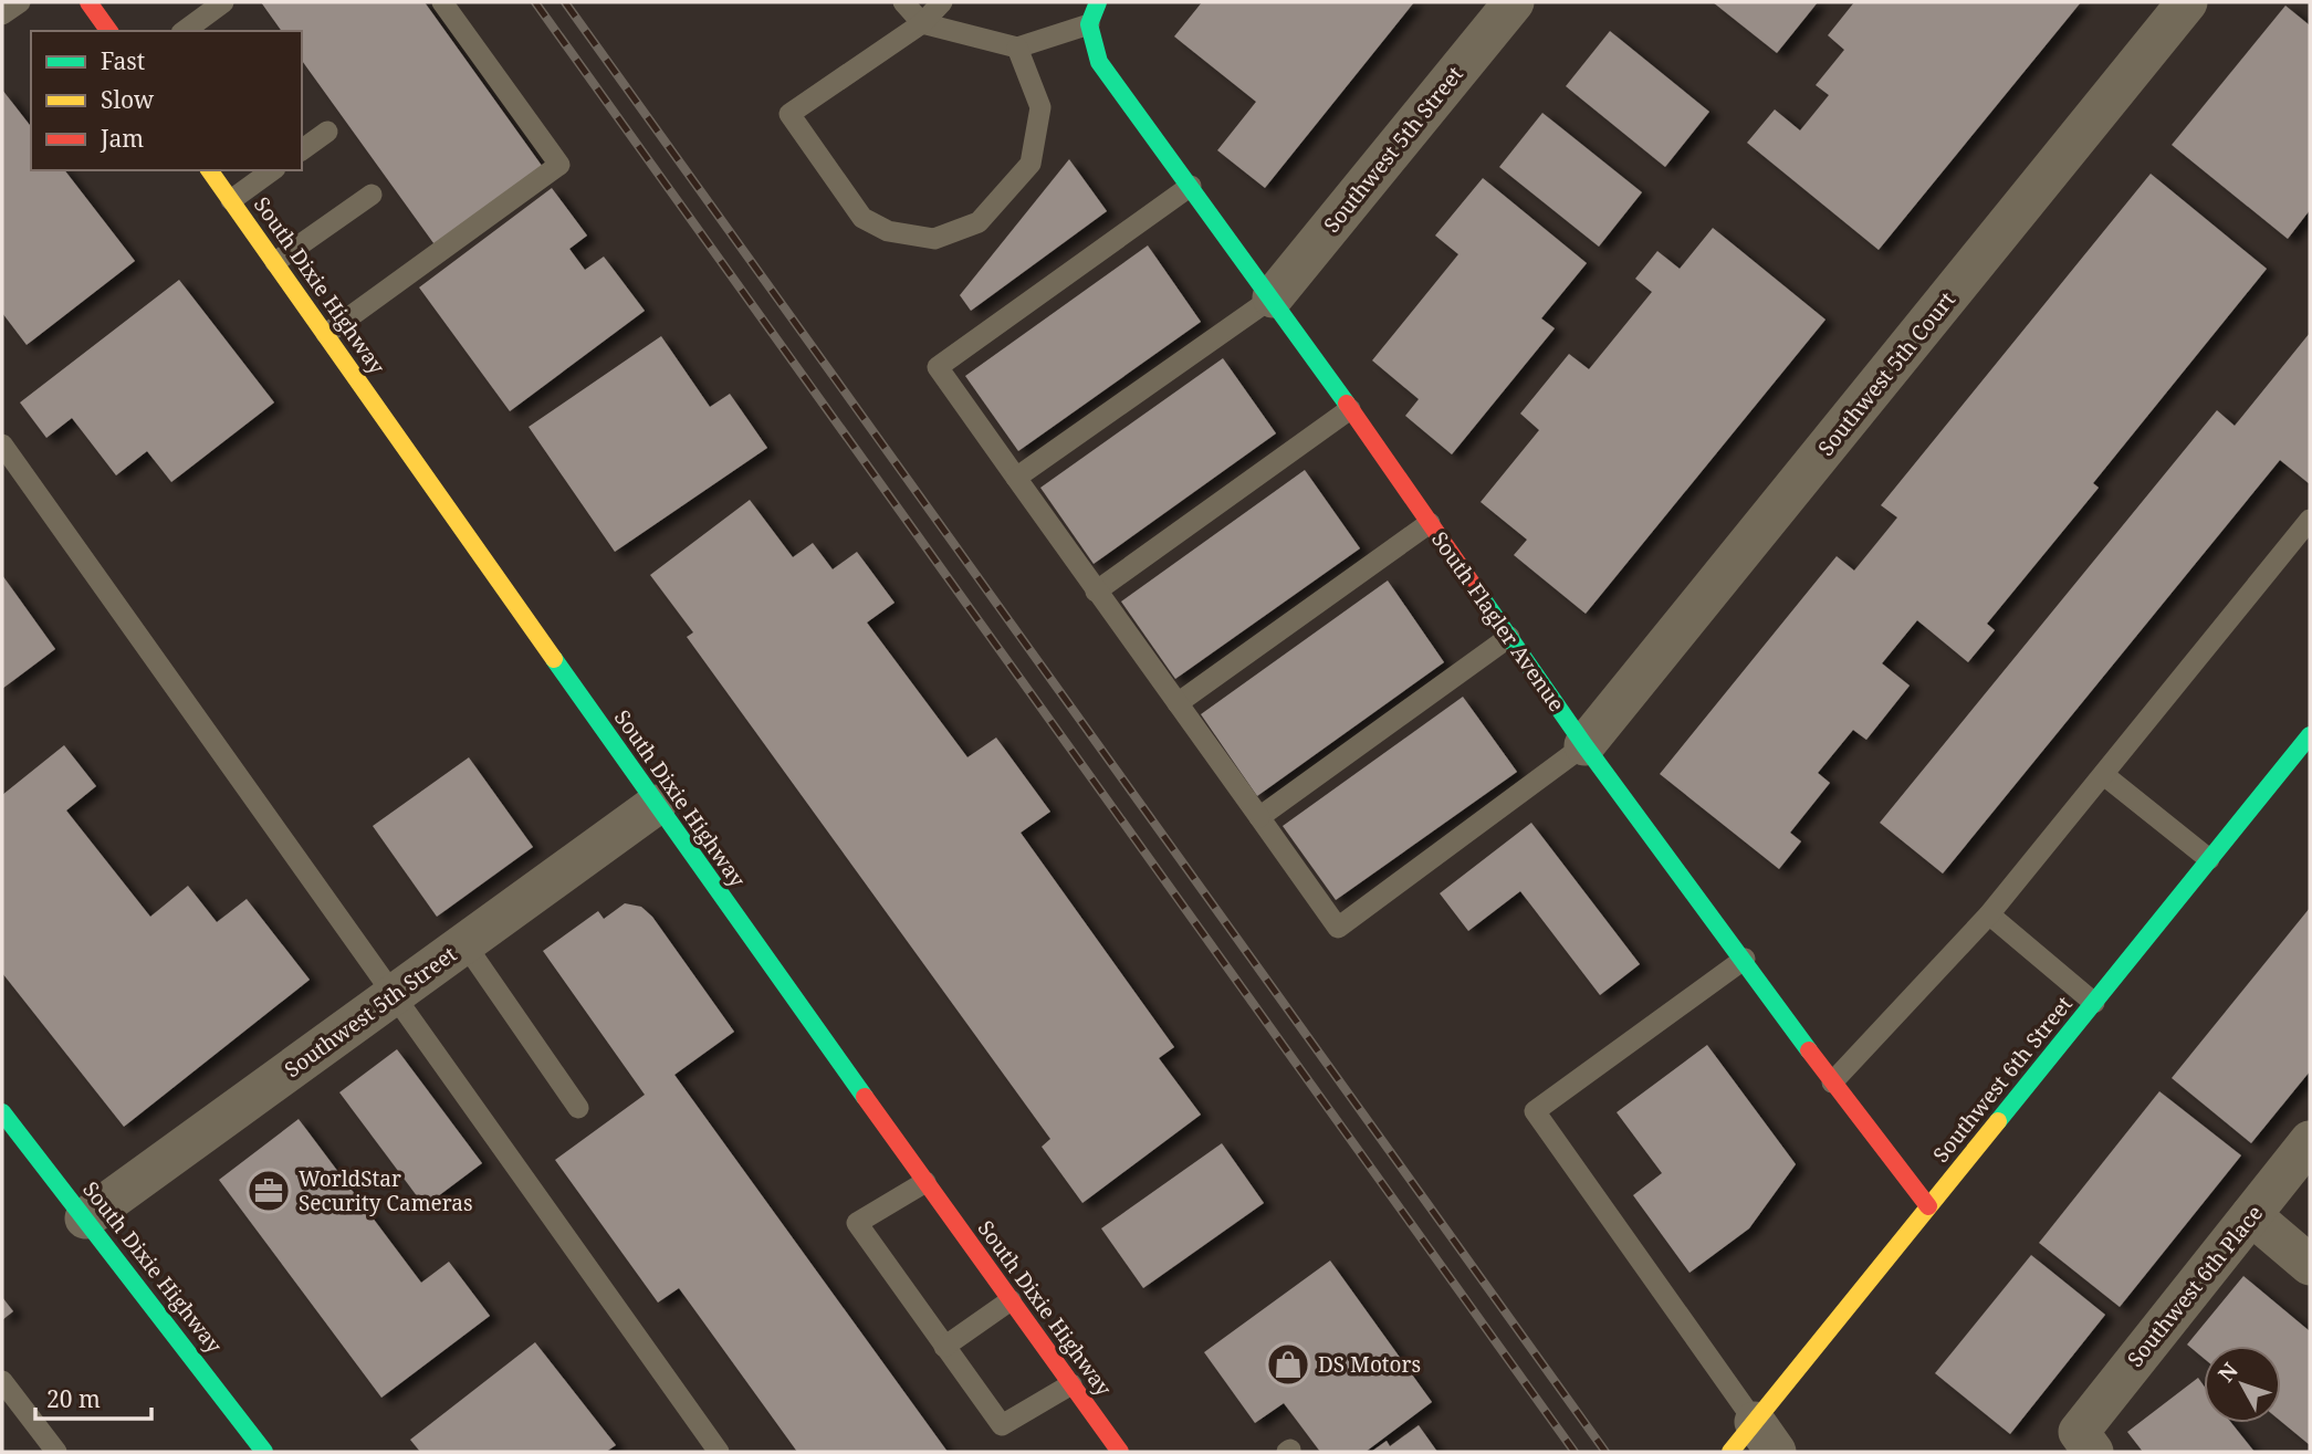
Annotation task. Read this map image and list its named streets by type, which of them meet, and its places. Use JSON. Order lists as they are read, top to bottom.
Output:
{
  "streets": {
    "street": [
      "Southwest 5th Street",
      "South Dixie Highway",
      "Southwest 5th Court",
      "South Flagler Avenue",
      "Southwest 6th Street",
      "Southwest 6th Place"
    ]
  },
  "crossings": [
    ["Southwest 5th Street", "South Dixie Highway"],
    ["Southwest 5th Street", "South Flagler Avenue"],
    ["Southwest 5th Court", "South Flagler Avenue"],
    ["South Flagler Avenue", "Southwest 6th Street"]
  ],
  "places": {
    "office": ["WorldStar Security Cameras"],
    "shop": ["DS Motors"]
  },
  "legend": ["Fast", "Slow", "Jam"],
  "scale_bar": "20 m",
  "north": "top left"
}
